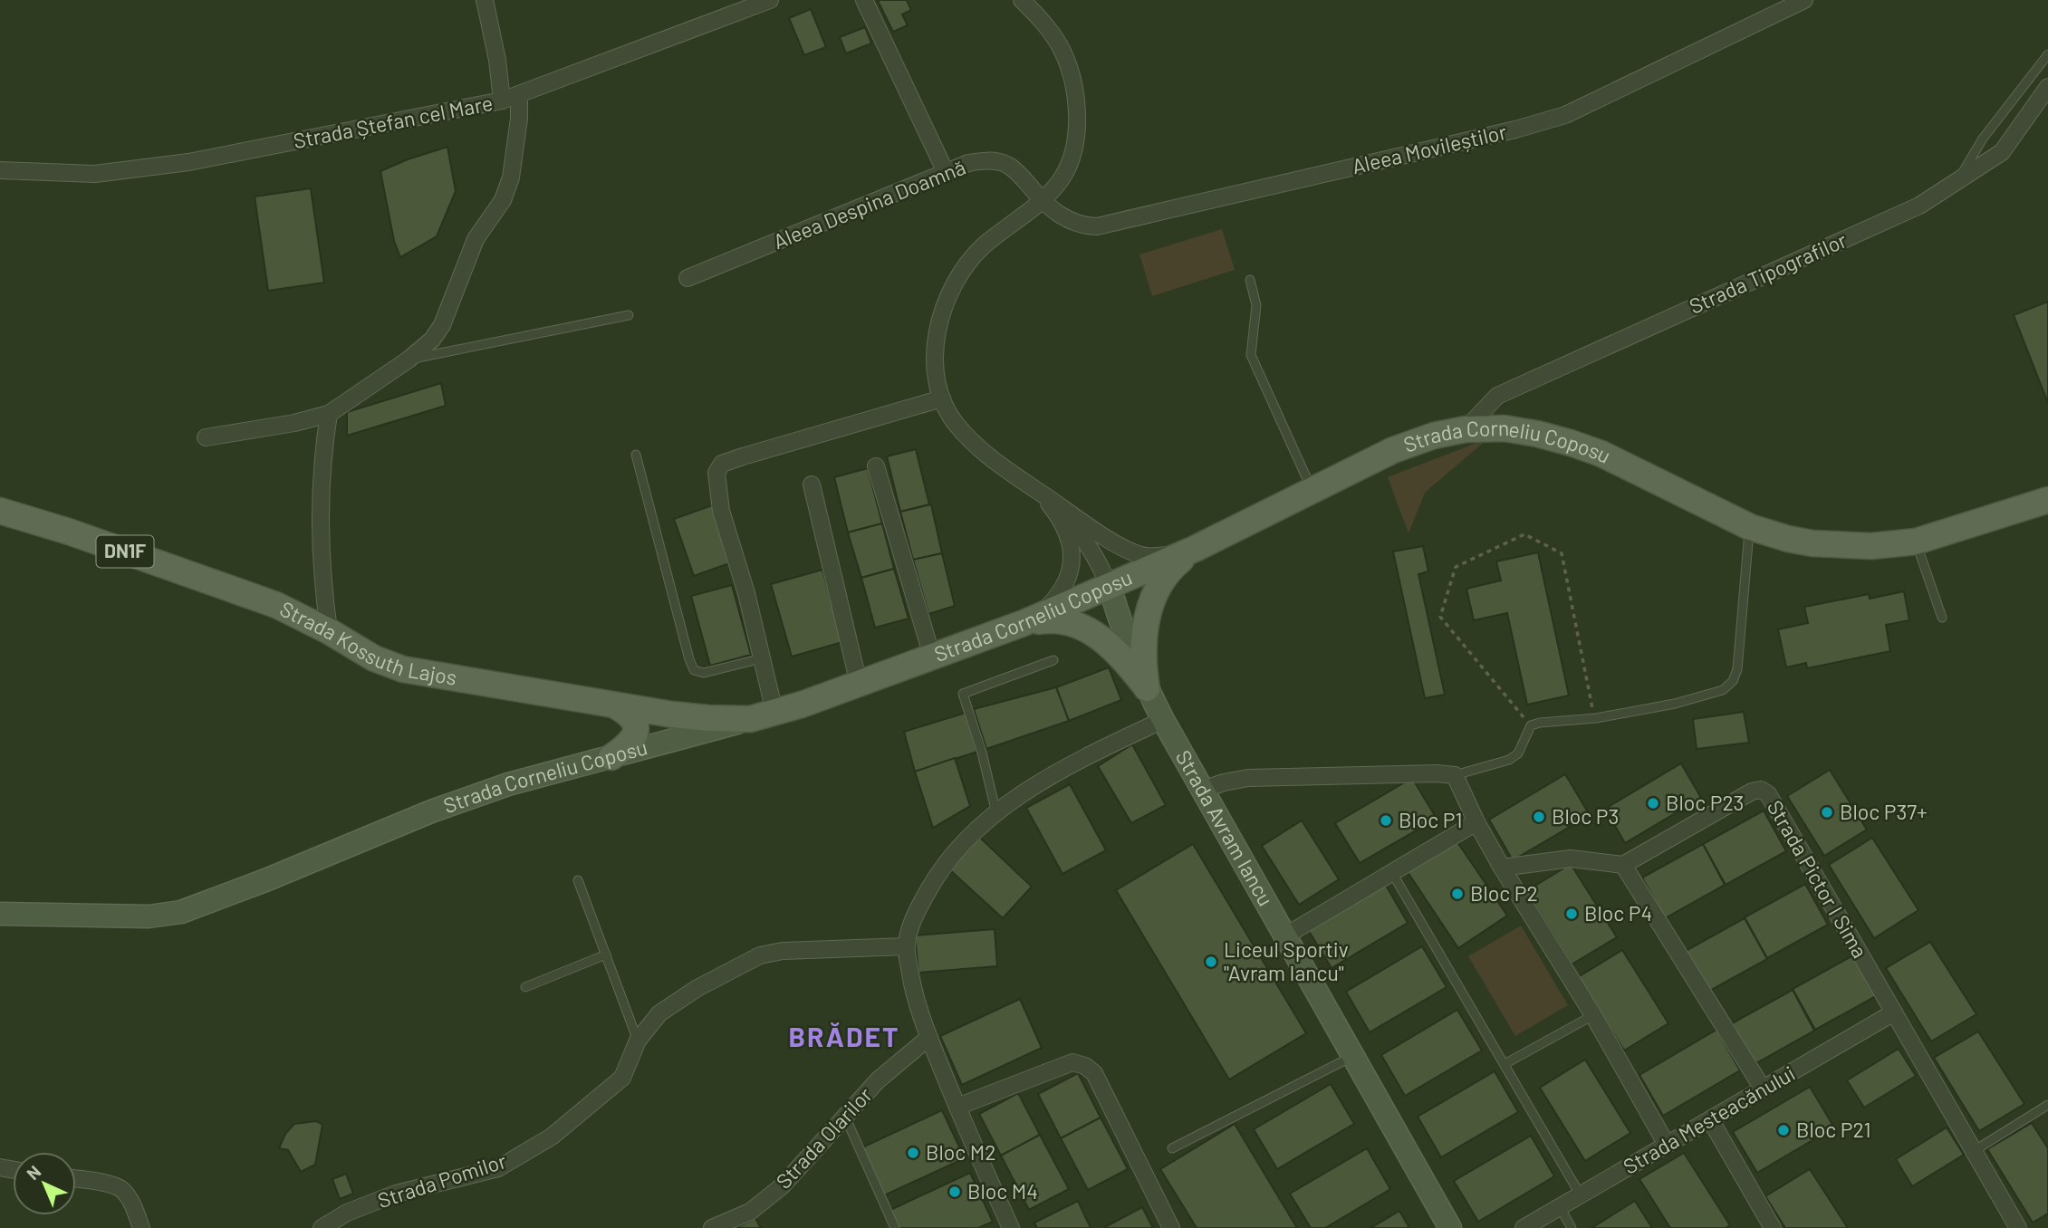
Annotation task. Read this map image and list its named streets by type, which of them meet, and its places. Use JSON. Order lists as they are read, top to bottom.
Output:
{
  "streets": {
    "main road": ["Strada Corneliu Coposu", "DN1F", "Strada Kossuth Lajos"],
    "street": [
      "Strada Ștefan cel Mare",
      "Aleea Movileștilor",
      "Aleea Despina Doamnă",
      "Strada Tipografilor",
      "Strada Avram Iancu",
      "Strada Pictor I Sima",
      "Strada Mesteacănului",
      "Strada Olarilor",
      "Strada Pomilor"
    ]
  },
  "crossings": [
    ["Aleea Movileștilor", "Aleea Despina Doamnă"],
    ["Strada Tipografilor", "Strada Corneliu Coposu"],
    ["Strada Corneliu Coposu", "Strada Kossuth Lajos"],
    ["Strada Corneliu Coposu", "Strada Avram Iancu"],
    ["Strada Pictor I Sima", "Strada Mesteacănului"]
  ],
  "districts": ["BRĂDET"],
  "places": [
    "Bloc P23",
    "Bloc P37+",
    "Bloc P3",
    "Bloc P1",
    "Bloc P2",
    "Bloc P4",
    "Liceul Sportiv \"Avram Iancu\"",
    "Bloc P21",
    "Bloc M2",
    "Bloc M4"
  ],
  "north": "top left"
}
